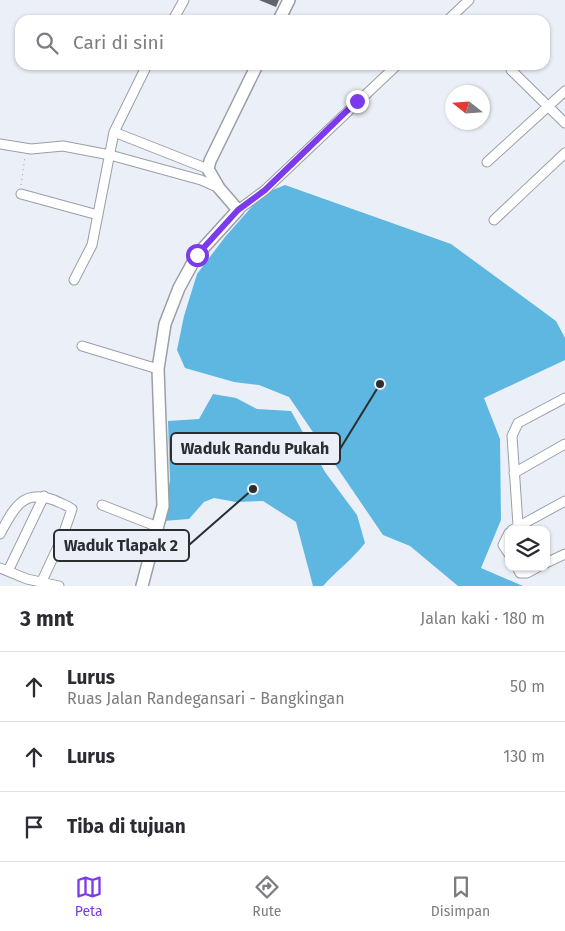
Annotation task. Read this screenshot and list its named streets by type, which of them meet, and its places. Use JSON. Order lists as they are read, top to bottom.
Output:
{
  "places": ["Waduk Randu Pukah", "Waduk Tlapak 2"],
  "north": "left",
  "page": {
    "search": "Cari di sini",
    "heading": ["3 mnt", "Jalan kaki · 180 m"],
    "list": [
      ["Lurus", "Ruas Jalan Randegansari - Bangkingan", "50 m"],
      ["Lurus", "130 m"],
      "Tiba di tujuan"
    ],
    "nav": ["Peta", "Rute", "Disimpan"]
  }
}
